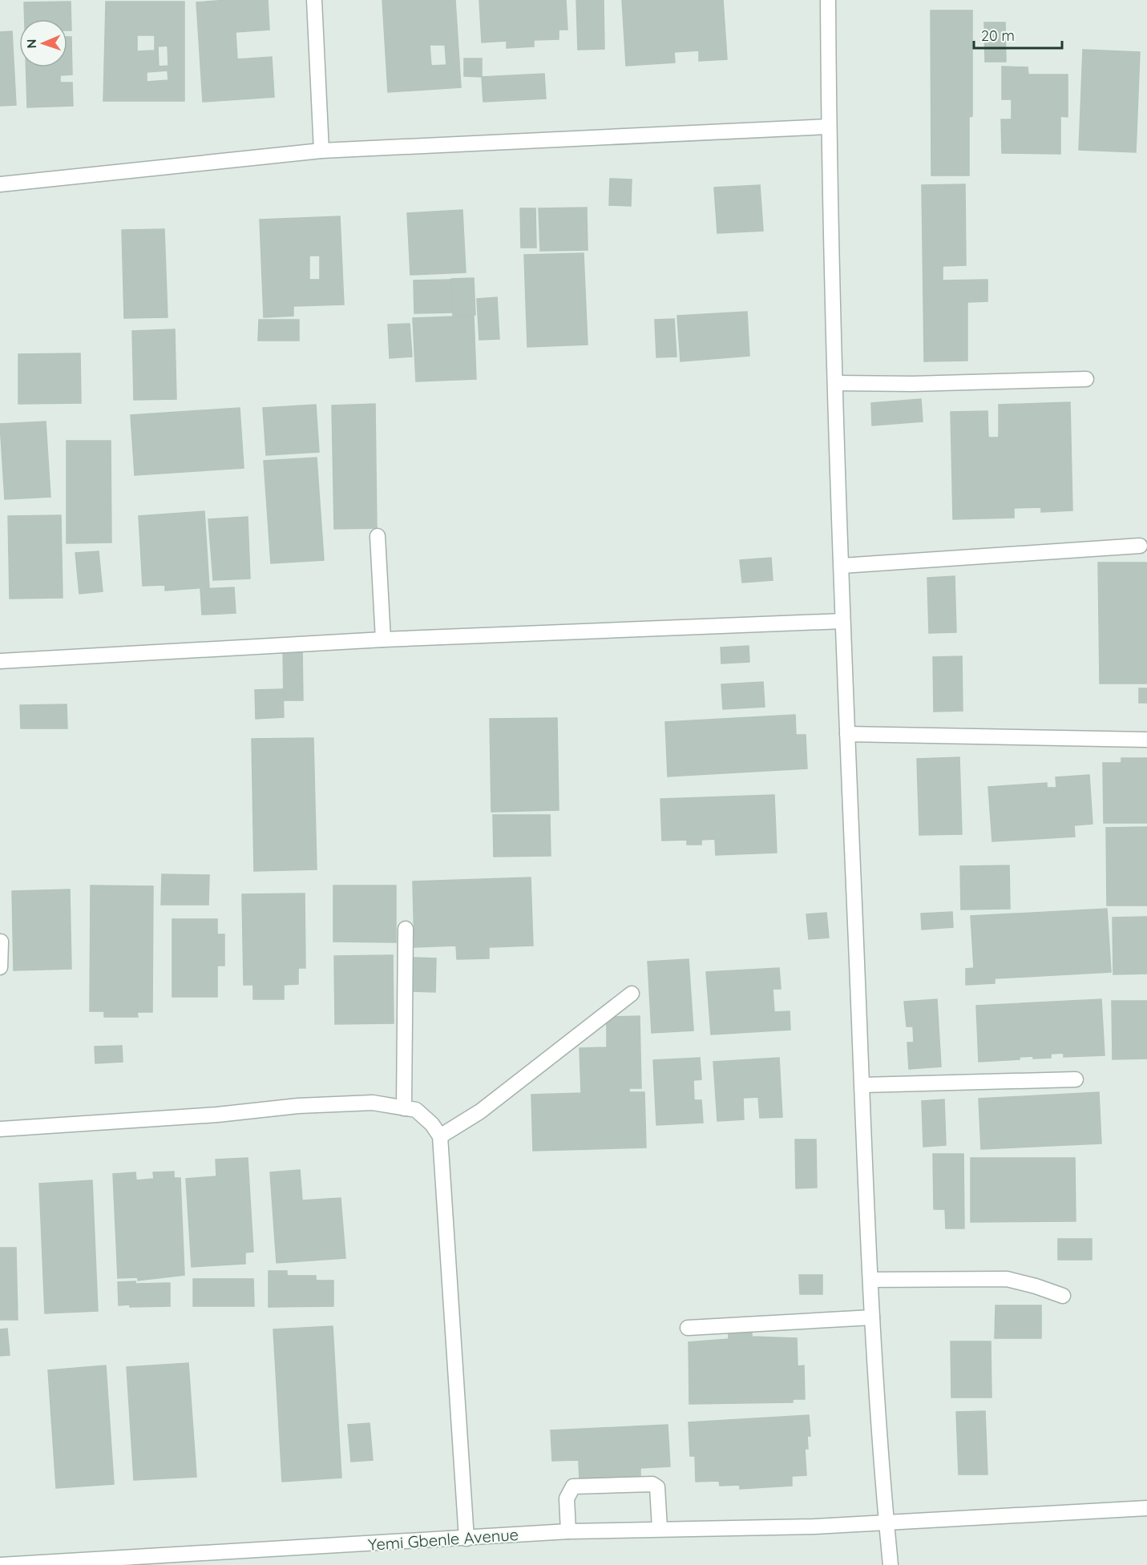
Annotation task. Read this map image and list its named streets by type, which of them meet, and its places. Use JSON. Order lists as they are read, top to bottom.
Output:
{
  "streets": {
    "street": ["Yemi Gbenle Avenue"]
  },
  "scale_bar": "20 m",
  "north": "left"
}
